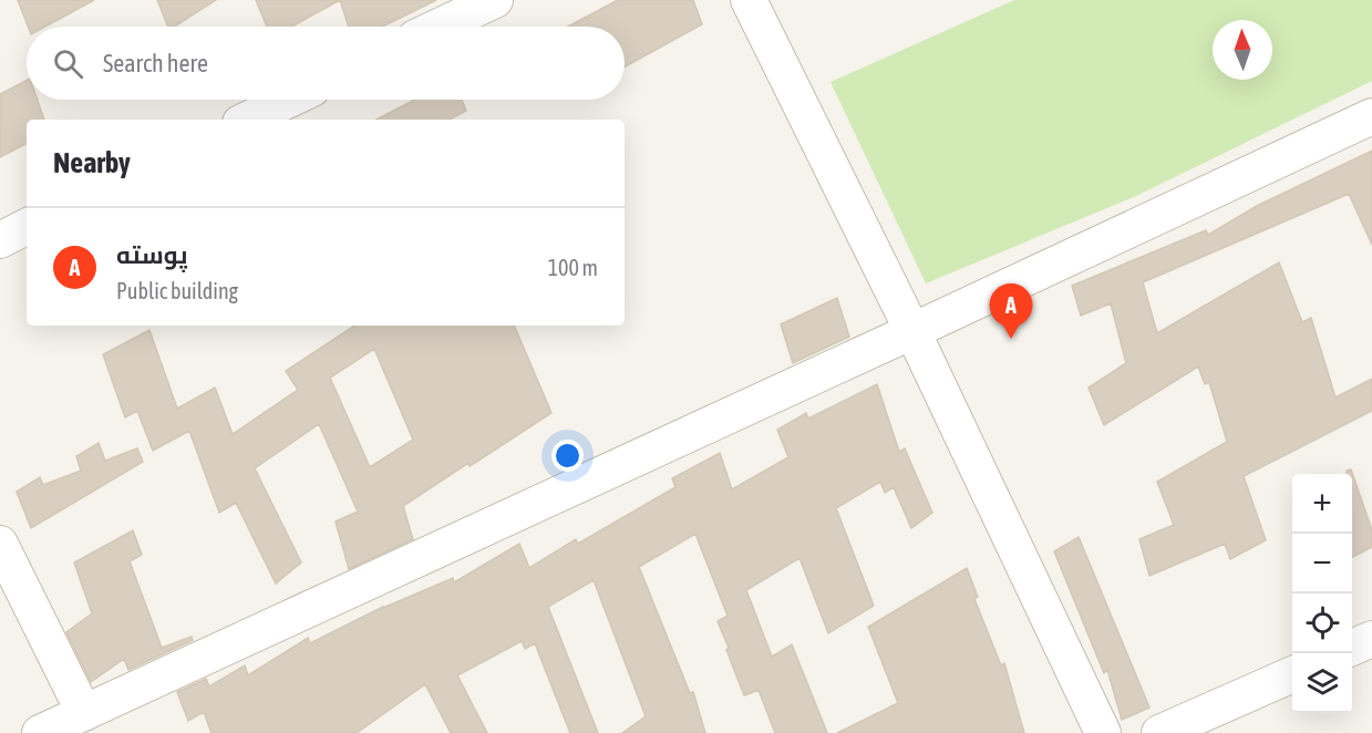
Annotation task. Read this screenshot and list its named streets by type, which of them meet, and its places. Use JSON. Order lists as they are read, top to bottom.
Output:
{
  "north": "top",
  "page": {
    "search": "Search here",
    "heading": "Nearby",
    "list": [
      {
        "mark": "A",
        "name": "پوسته",
        "note": "Public building",
        "value": "100 m"
      }
    ],
    "pins": "A",
    "map_buttons": ["+", "−"]
  }
}
